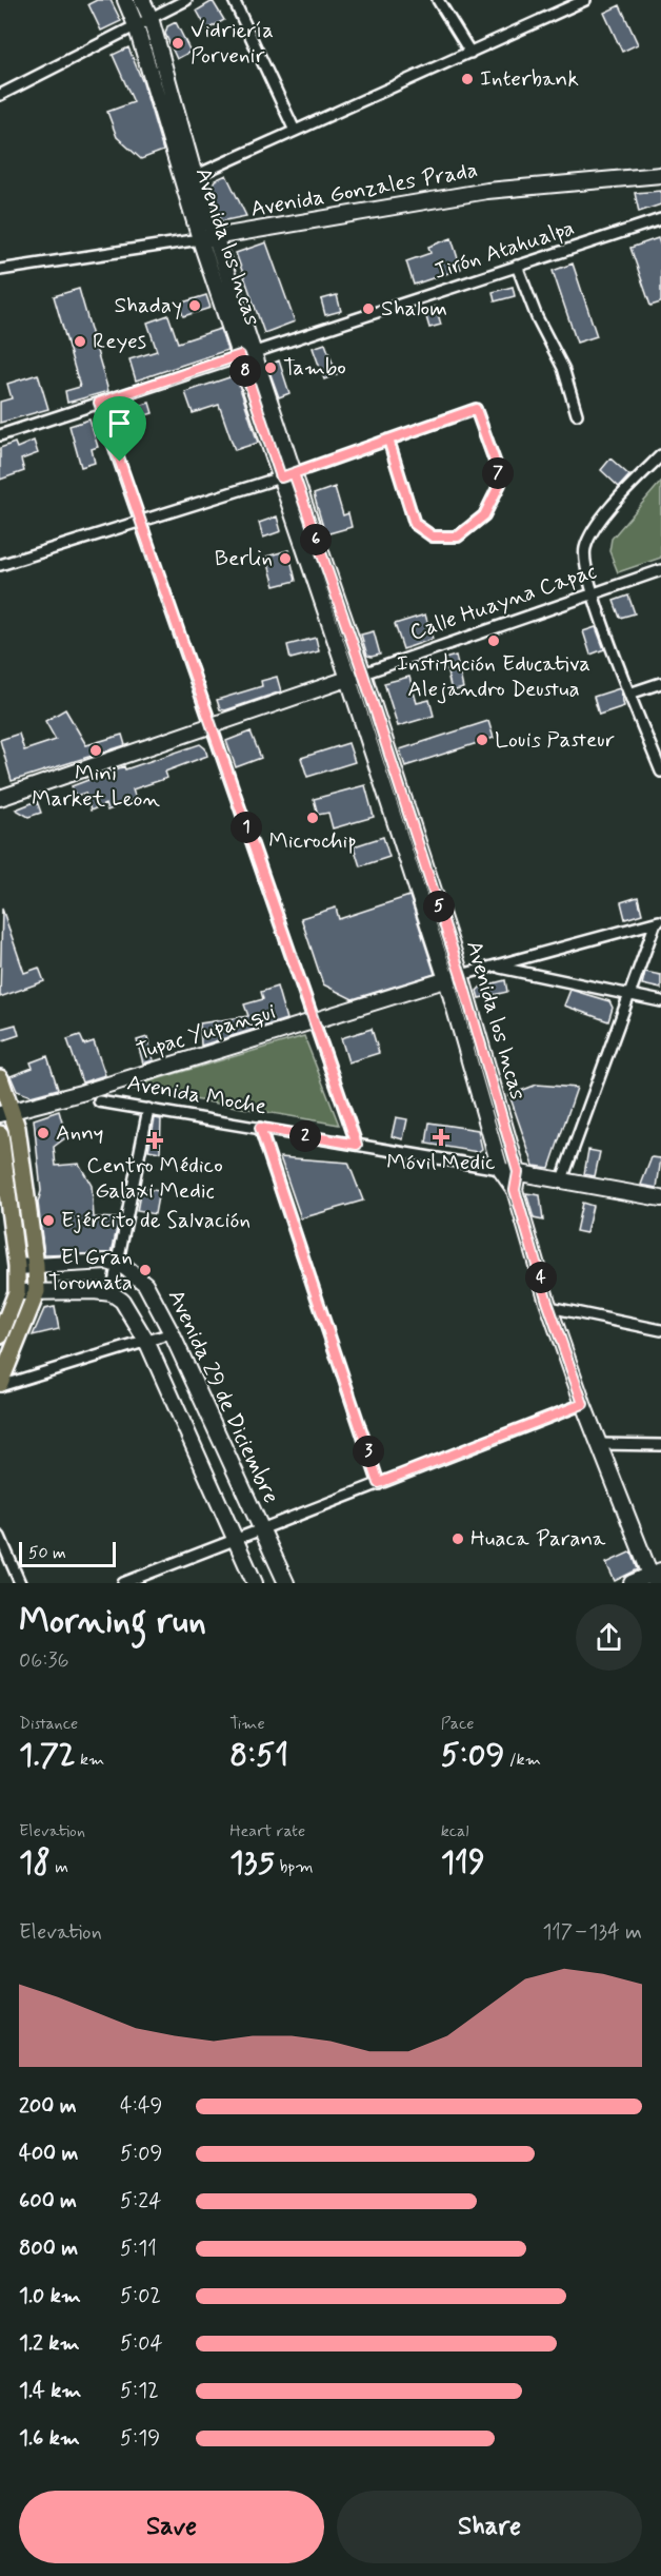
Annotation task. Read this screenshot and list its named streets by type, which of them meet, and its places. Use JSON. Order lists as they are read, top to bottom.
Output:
{
  "streets": {
    "street": [
      "Avenida Gonzales Prada",
      "Avenida los Incas",
      "Jirón Atahualpa",
      "Calle Huayna Capac",
      "Tupac Yupanqui",
      "Avenida Moche",
      "Avenida 29 de Diciembre"
    ]
  },
  "crossings": [
    ["Avenida Gonzales Prada", "Avenida los Incas"],
    ["Avenida los Incas", "Jirón Atahualpa"],
    ["Avenida los Incas", "Calle Huayna Capac"],
    ["Avenida los Incas", "Tupac Yupanqui"],
    ["Avenida los Incas", "Avenida Moche"]
  ],
  "places": {
    "other": [
      "Vidriería Porvenir",
      "Interbank",
      "Shaday",
      "Shalom",
      "Reyes",
      "Tambo",
      "Berlin",
      "Institución Educativa Alejandro Deustua",
      "Louis Pasteur",
      "Mini Market Leon",
      "Microchip",
      "Anny",
      "Ejército de Salvación",
      "El Gran Toromata",
      "Huaca Parana"
    ],
    "health": ["Móvil Medic", "Centro Médico Galaxi Medic"]
  },
  "scale_bar": "50 m",
  "page": {
    "pins": [
      "8",
      "7",
      "6",
      "1",
      "5",
      "2",
      "4",
      "3"
    ],
    "scale": "50 m",
    "heading": ["Morning run", "06:36"],
    "stats": [
      ["Distance", "1.72 km"],
      ["Time", "8:51"],
      ["Pace", "5:09 /km"],
      ["Elevation", "18 m"],
      ["Heart rate", "135 bpm"],
      ["kcal", "119"]
    ],
    "chart": ["Elevation", "117–134 m"],
    "list": [
      {
        "name": "200 m",
        "note": "4:49"
      },
      {
        "name": "400 m",
        "note": "5:09"
      },
      {
        "name": "600 m",
        "note": "5:24"
      },
      {
        "name": "800 m",
        "note": "5:11"
      },
      {
        "name": "1.0 km",
        "note": "5:02"
      },
      {
        "name": "1.2 km",
        "note": "5:04"
      },
      {
        "name": "1.4 km",
        "note": "5:12"
      },
      {
        "name": "1.6 km",
        "note": "5:19"
      }
    ],
    "buttons": ["Save", "Share"]
  }
}
